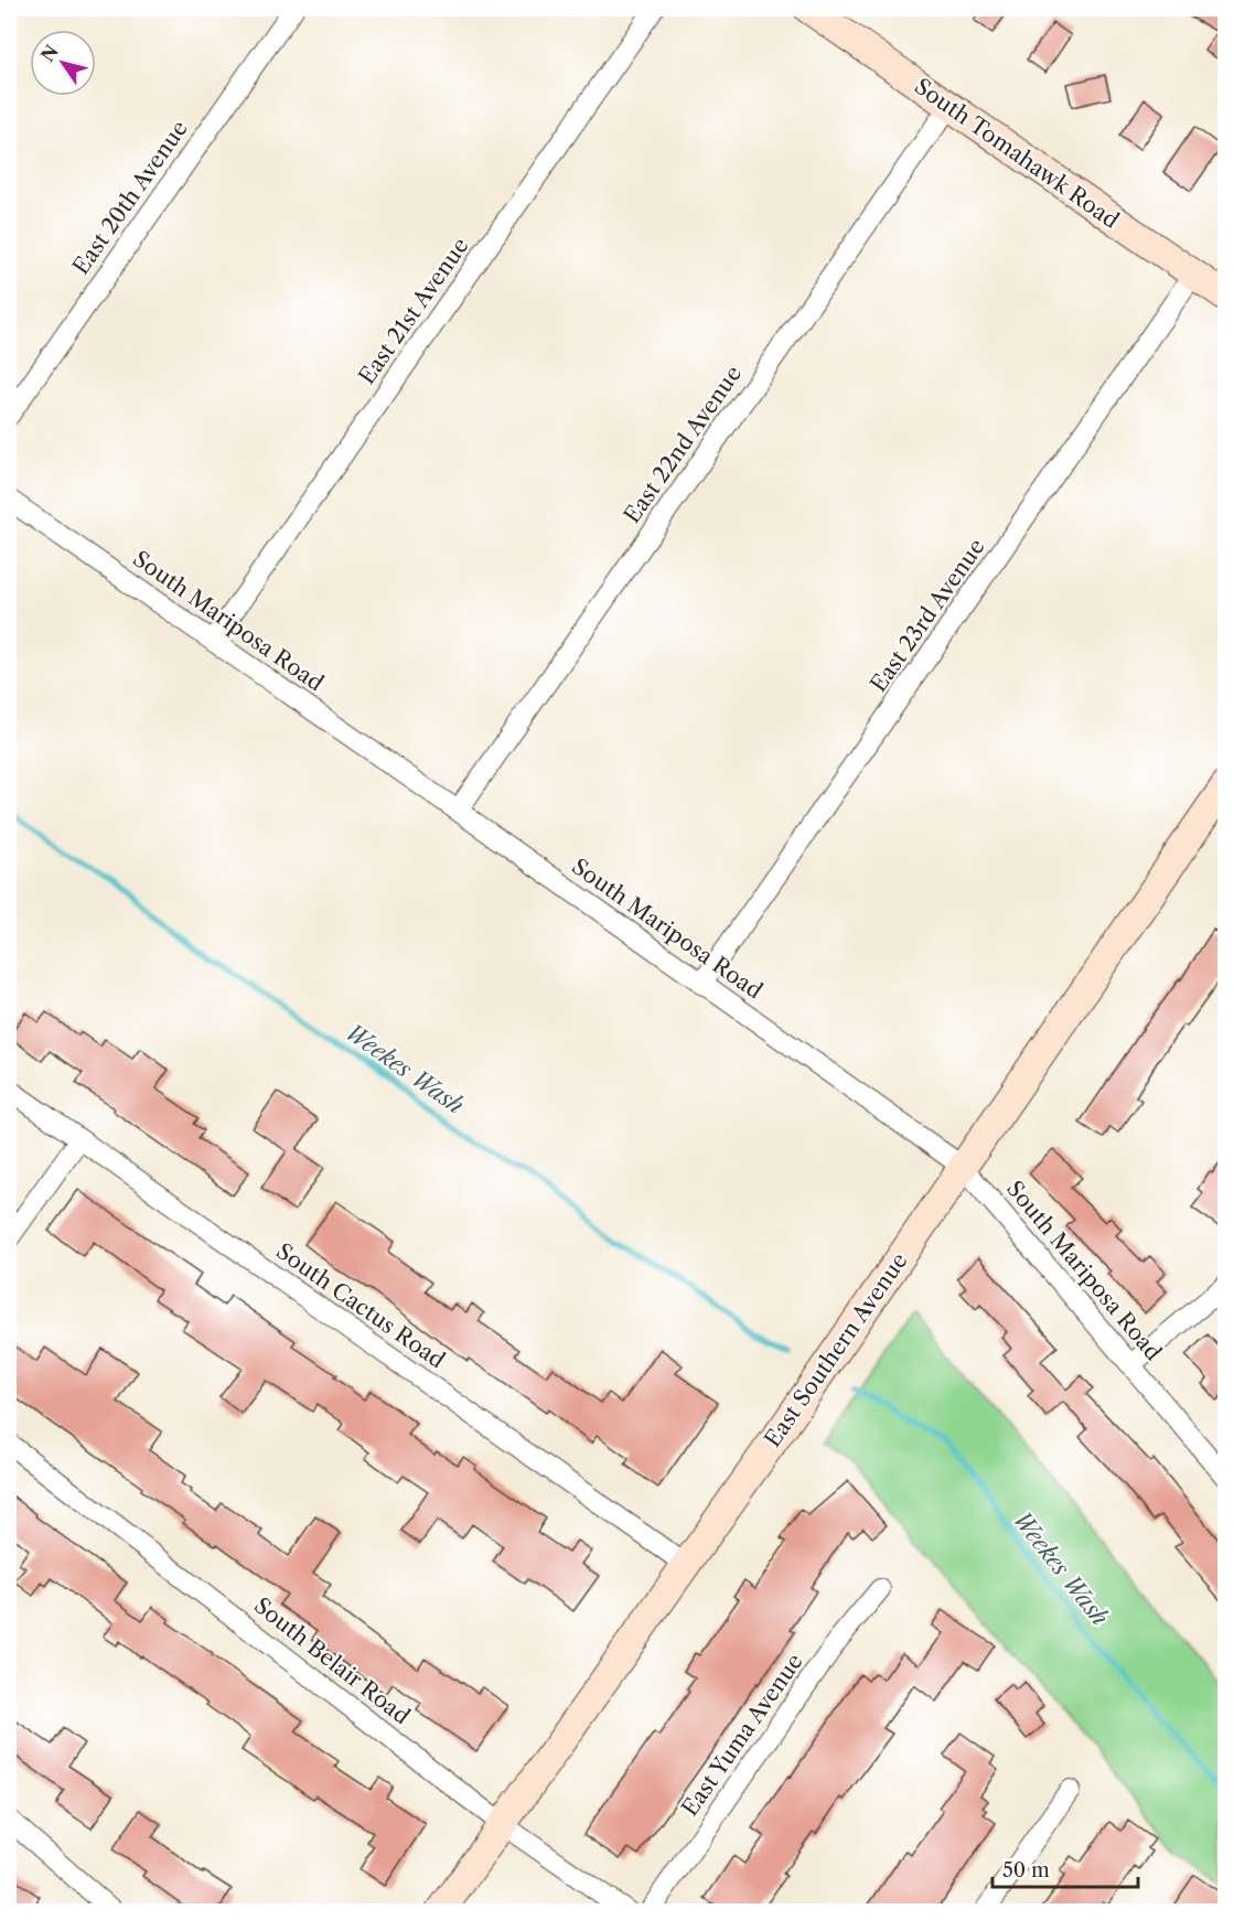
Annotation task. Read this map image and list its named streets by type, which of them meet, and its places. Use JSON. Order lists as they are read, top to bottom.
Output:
{
  "streets": {
    "main road": ["South Tomahawk Road", "East Southern Avenue"],
    "street": [
      "East 20th Avenue",
      "East 21st Avenue",
      "East 22nd Avenue",
      "East 23rd Avenue",
      "South Mariposa Road",
      "South Cactus Road",
      "South Belair Road",
      "East Yuma Avenue"
    ]
  },
  "crossings": [
    ["South Tomahawk Road", "East 22nd Avenue"],
    ["South Tomahawk Road", "East 23rd Avenue"],
    ["East 21st Avenue", "South Mariposa Road"],
    ["East 22nd Avenue", "South Mariposa Road"],
    ["East 23rd Avenue", "South Mariposa Road"],
    ["South Mariposa Road", "East Southern Avenue"],
    ["South Cactus Road", "East Southern Avenue"],
    ["East Southern Avenue", "South Belair Road"]
  ],
  "water": ["Weekes Wash"],
  "scale_bar": "50 m",
  "north": "top left"
}
